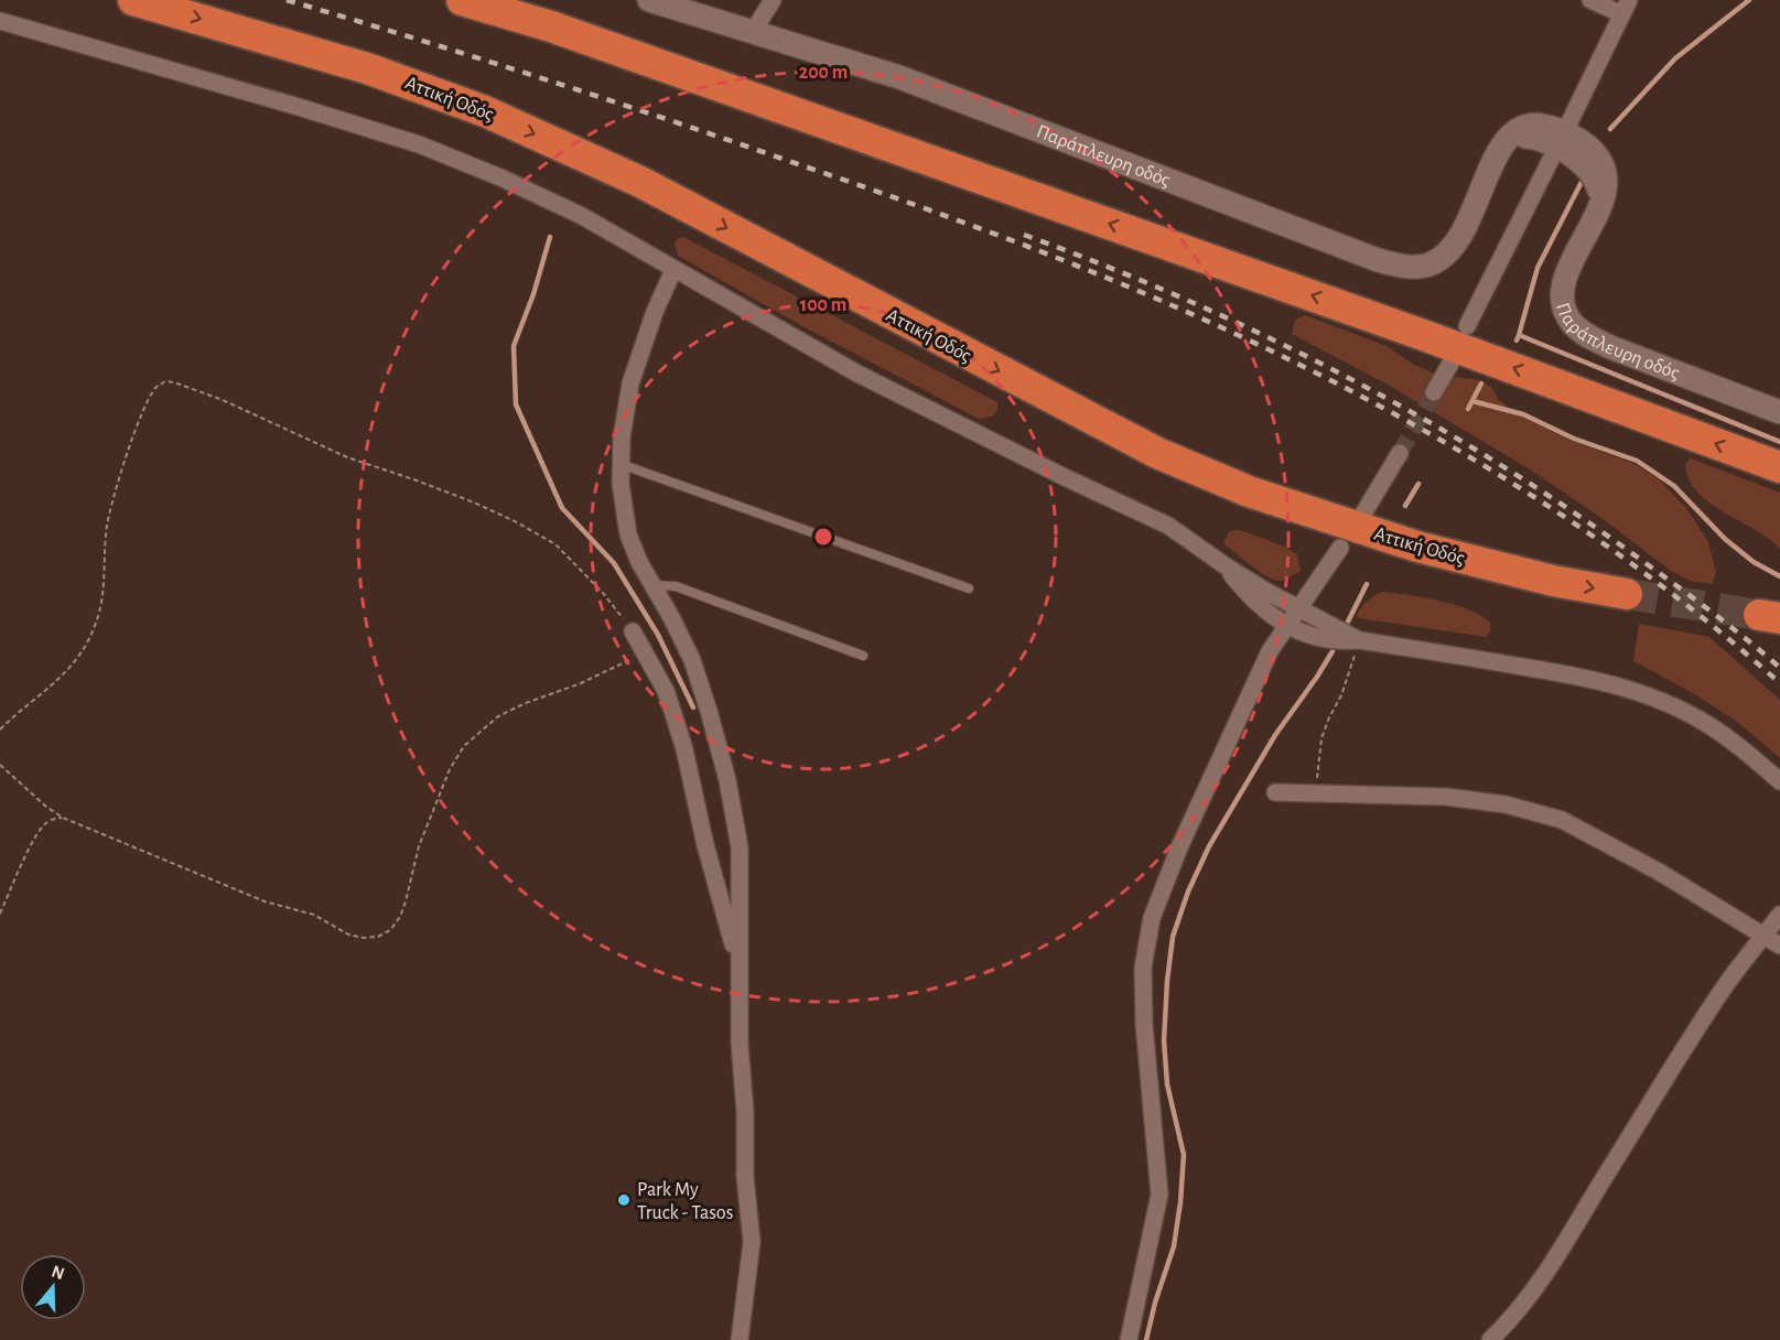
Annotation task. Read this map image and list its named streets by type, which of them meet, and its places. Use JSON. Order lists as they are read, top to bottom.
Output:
{
  "streets": {
    "highway": ["Αττική Οδός"],
    "street": ["Παράπλευρη οδός"]
  },
  "places": ["Park My Truck - Tasos"],
  "north": "top",
  "rings": ["200 m", "100 m"]
}
